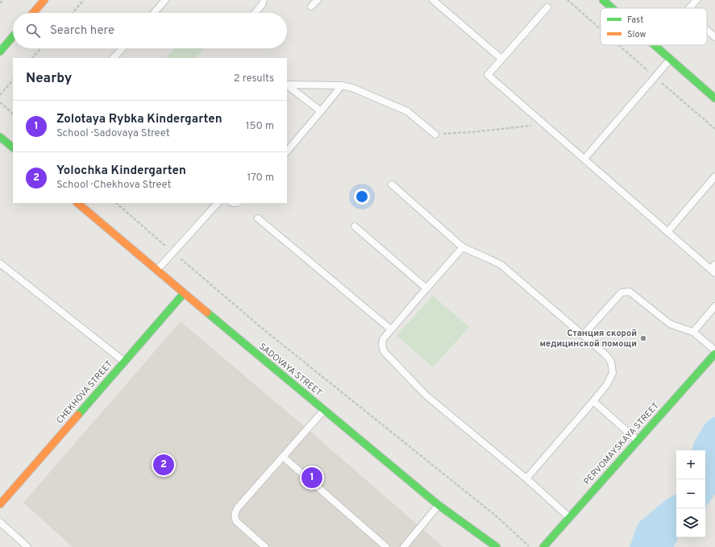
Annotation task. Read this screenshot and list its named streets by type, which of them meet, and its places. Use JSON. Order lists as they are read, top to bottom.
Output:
{
  "streets": {
    "street": ["SADOVAYA STREET", "CHEKHOVA STREET", "PERVOMAYSKAYA STREET"]
  },
  "crossings": [
    ["SADOVAYA STREET", "CHEKHOVA STREET"]
  ],
  "places": ["Станция скорой медицинской помощи"],
  "legend": ["Fast", "Slow"],
  "page": {
    "search": "Search here",
    "heading": ["Nearby", "2 results"],
    "list": [
      {
        "mark": "1",
        "name": "Zolotaya Rybka Kindergarten",
        "note": "School · Sadovaya Street",
        "value": "150 m"
      },
      {
        "mark": "2",
        "name": "Yolochka Kindergarten",
        "note": "School · Chekhova Street",
        "value": "170 m"
      }
    ],
    "map_buttons": ["+", "−"],
    "pins": ["2", "1"]
  }
}
